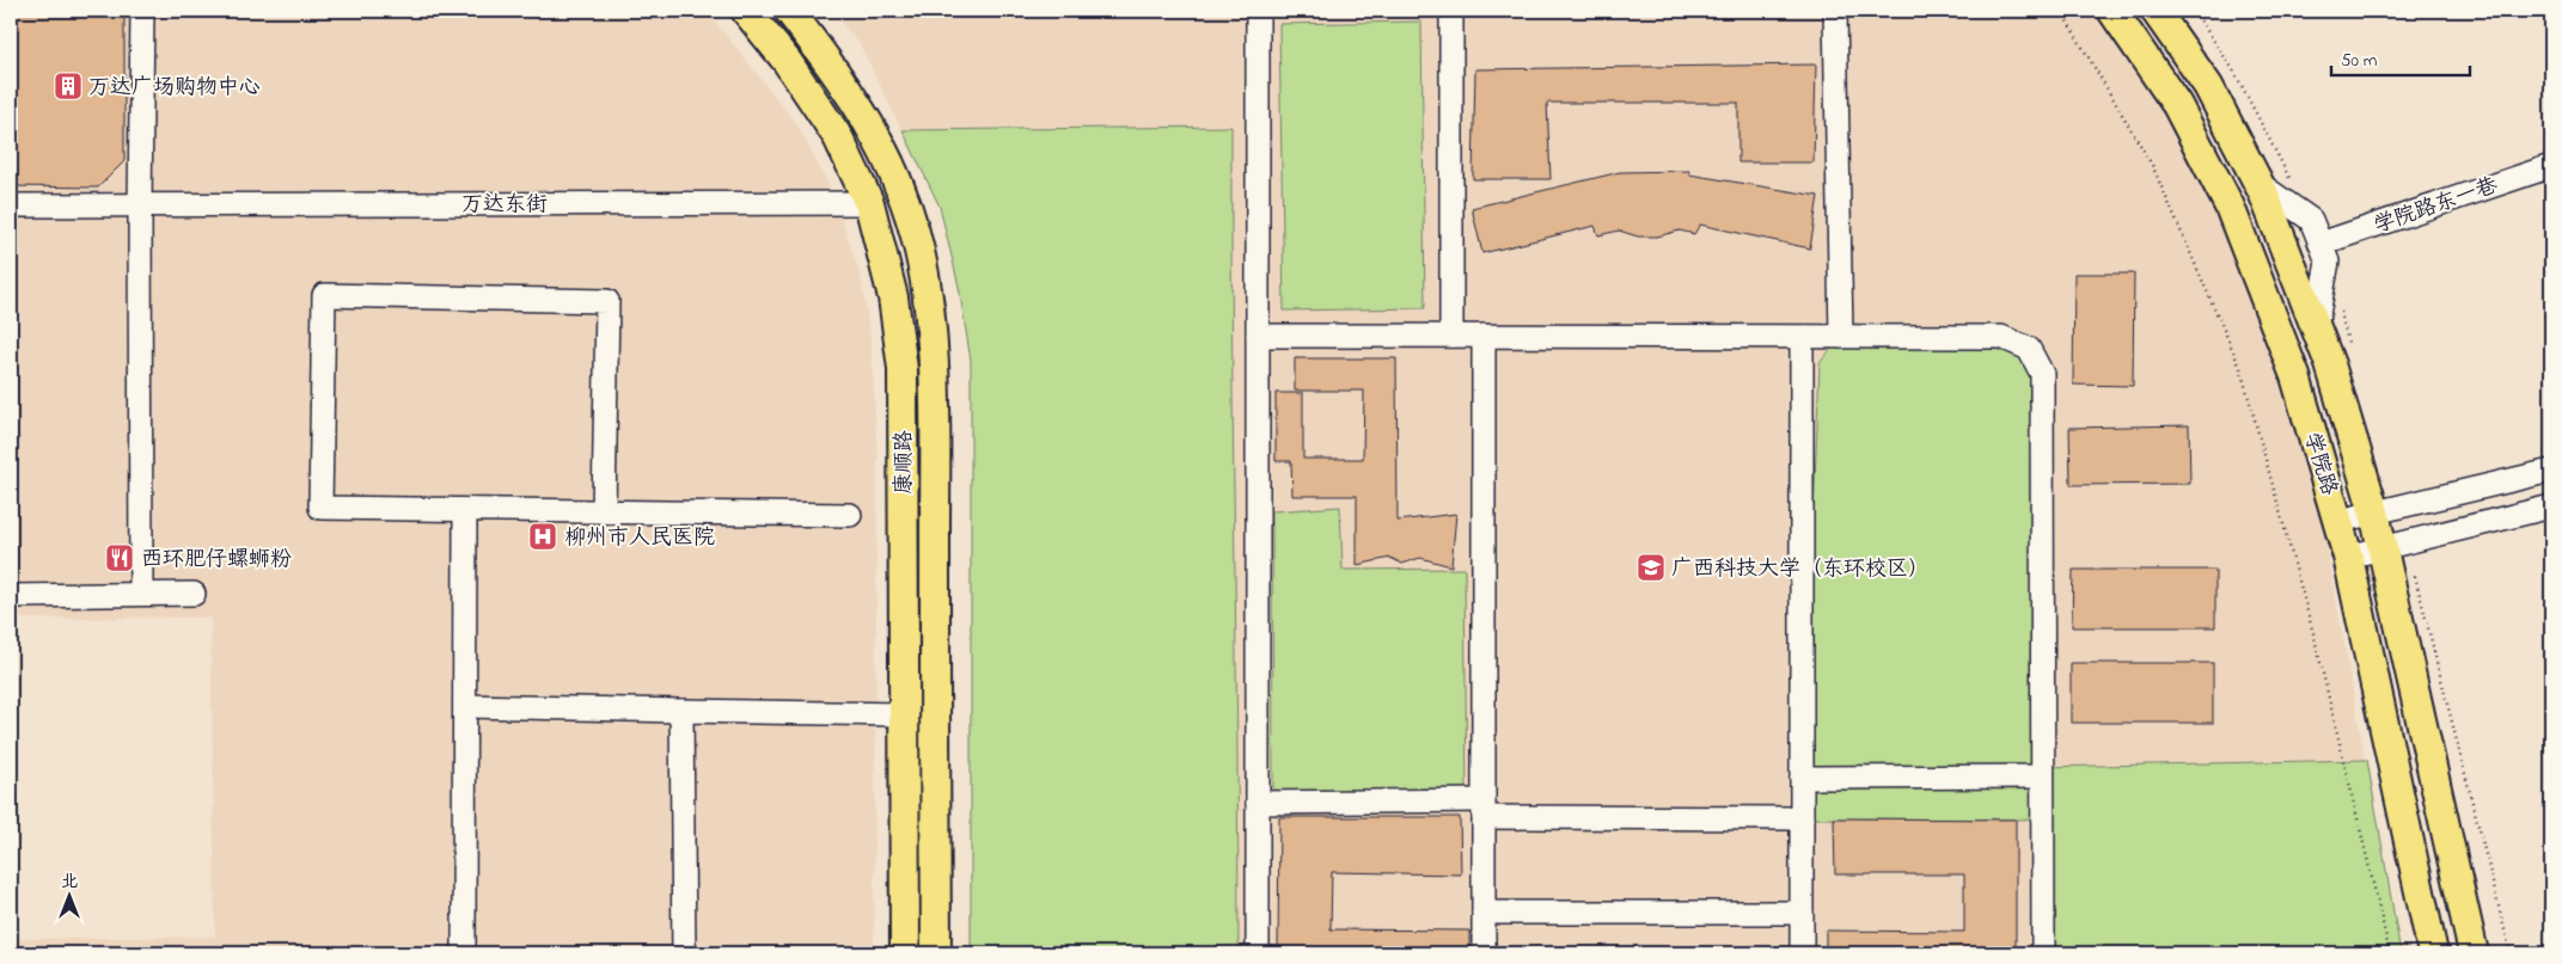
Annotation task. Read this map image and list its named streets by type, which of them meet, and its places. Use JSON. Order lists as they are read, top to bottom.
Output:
{
  "streets": {
    "main road": ["康顺路", "学院路"],
    "street": ["万达东街", "学院路东一巷"]
  },
  "crossings": [
    ["万达东街", "康顺路"]
  ],
  "places": {
    "building": ["万达广场购物中心"],
    "hospital": ["柳州市人民医院"],
    "restaurant": ["西环肥仔螺蛳粉"],
    "school or university": ["广西科技大学（东环校区）"]
  },
  "scale_bar": "50 m",
  "north": "top"
}
